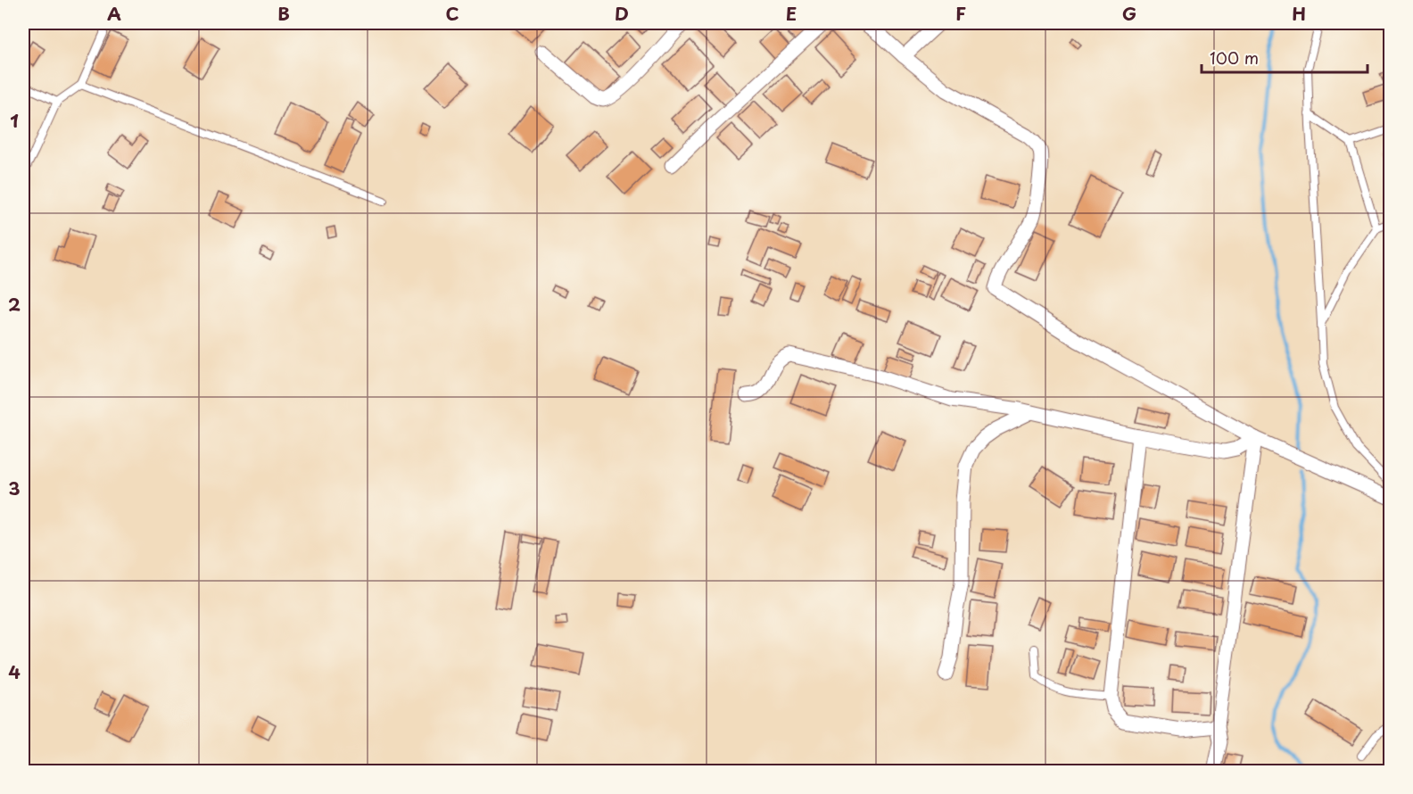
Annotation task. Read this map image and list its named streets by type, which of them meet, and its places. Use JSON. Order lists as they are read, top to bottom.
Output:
{
  "scale_bar": "100 m",
  "grid": {
    "columns": [
      "A",
      "B",
      "C",
      "D",
      "E",
      "F",
      "G",
      "H"
    ],
    "rows": [
      "1",
      "2",
      "3",
      "4"
    ]
  }
}
